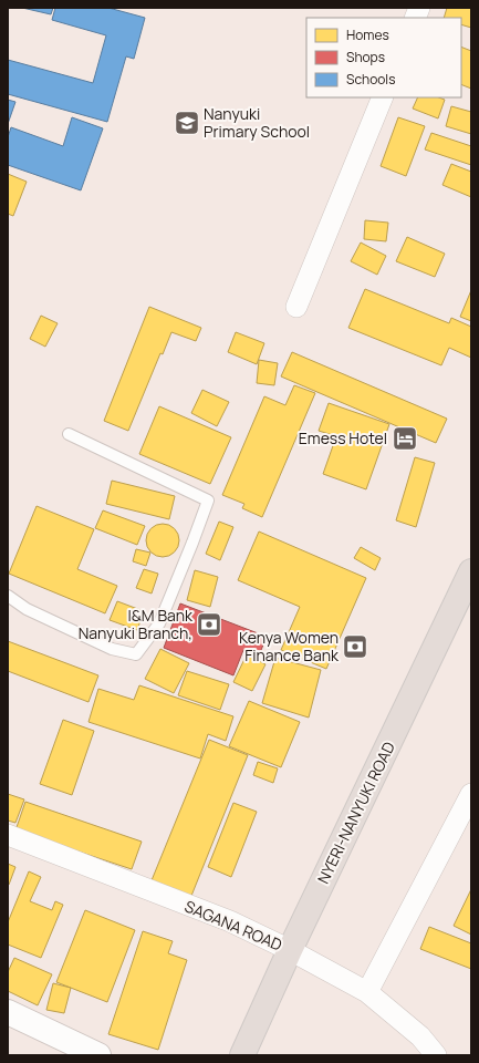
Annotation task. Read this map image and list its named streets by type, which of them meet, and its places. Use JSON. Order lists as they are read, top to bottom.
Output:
{
  "streets": {
    "highway": ["NYERI-NANYUKI ROAD"],
    "street": ["SAGANA ROAD"]
  },
  "crossings": [
    ["NYERI-NANYUKI ROAD", "SAGANA ROAD"]
  ],
  "places": {
    "school or university": ["Nanyuki Primary School"],
    "hotel": ["Emess Hotel"],
    "bank": ["I&M Bank Nanyuki Branch,", "Kenya Women Finance Bank"]
  },
  "legend": ["Homes", "Shops", "Schools"]
}
